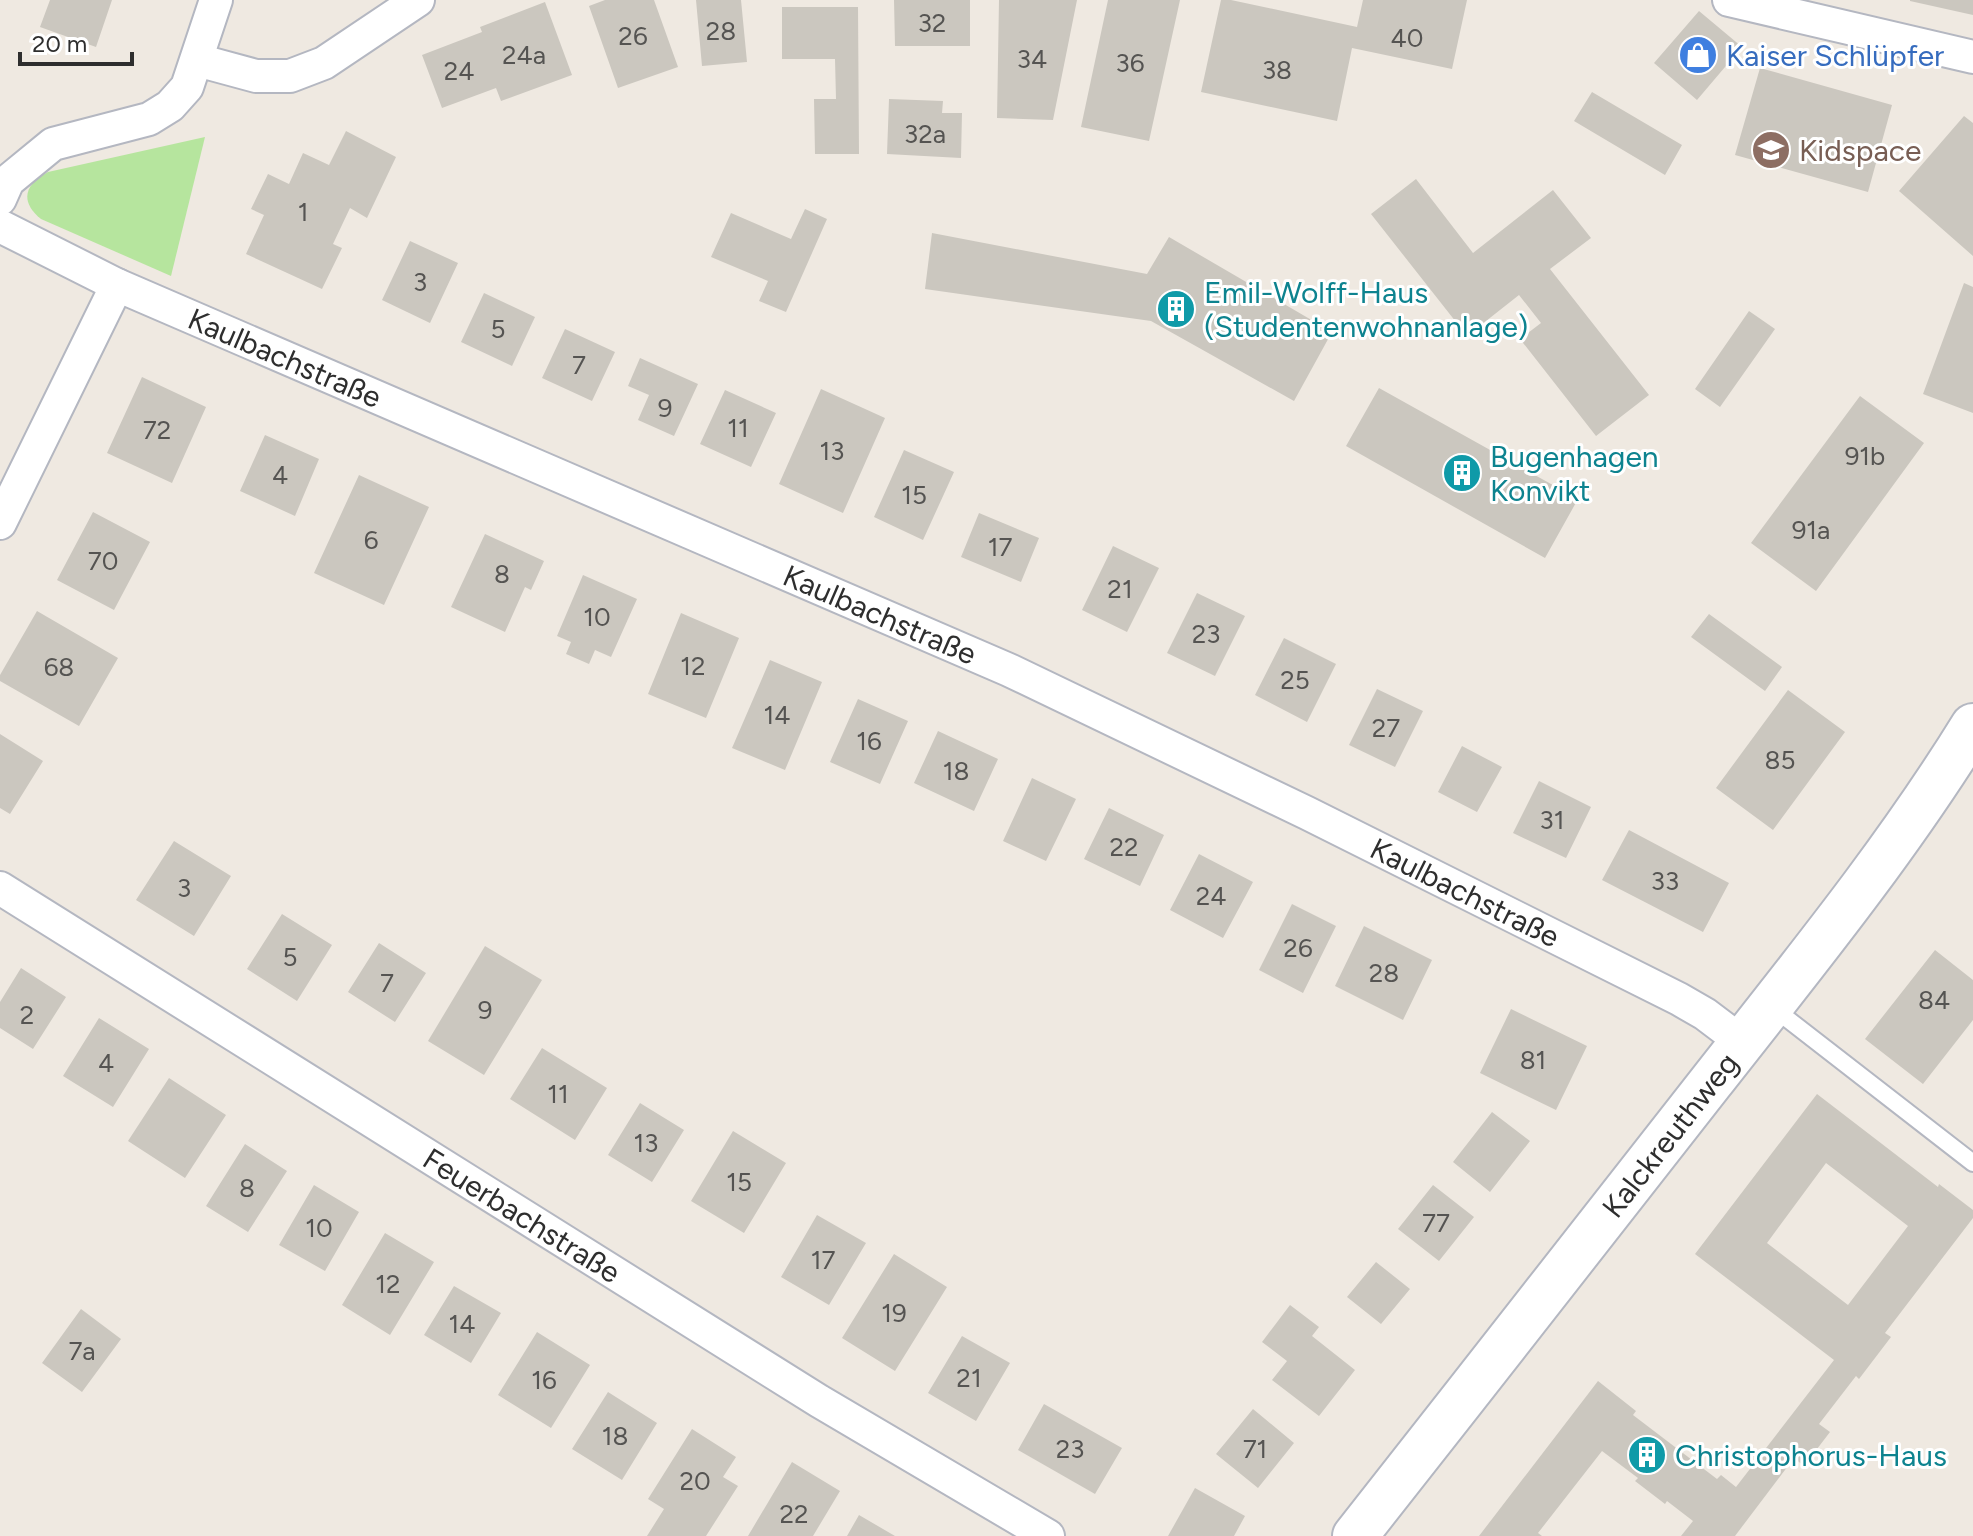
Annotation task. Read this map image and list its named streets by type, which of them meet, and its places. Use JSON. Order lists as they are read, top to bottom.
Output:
{
  "streets": {
    "street": ["Kaulbachstraße", "Kalckreuthweg", "Feuerbachstraße"]
  },
  "crossings": [
    ["Kaulbachstraße", "Kalckreuthweg"]
  ],
  "places": {
    "shop": ["Kaiser Schlüpfer"],
    "school or university": ["Kidspace"],
    "building": ["Emil-Wolff-Haus (Studentenwohnanlage)", "Bugenhagen Konvikt", "Christophorus-Haus"]
  },
  "house_numbers": [
    "32",
    "28",
    "26",
    "40",
    "24a",
    "34",
    "36",
    "38",
    "24",
    "32a",
    "1",
    "3",
    "5",
    "7",
    "9",
    "11",
    "72",
    "13",
    "91b",
    "4",
    "15",
    "91a",
    "6",
    "17",
    "70",
    "8",
    "21",
    "10",
    "23",
    "12",
    "68",
    "25",
    "14",
    "27",
    "16",
    "85",
    "18",
    "31",
    "22",
    "33",
    "3",
    "24",
    "26",
    "5",
    "28",
    "7",
    "84",
    "9",
    "2",
    "81",
    "4",
    "11",
    "13",
    "15",
    "8",
    "77",
    "10",
    "17",
    "12",
    "19",
    "14",
    "7a",
    "21",
    "16",
    "18",
    "23",
    "71",
    "20",
    "22"
  ],
  "scale_bar": "20 m"
}
